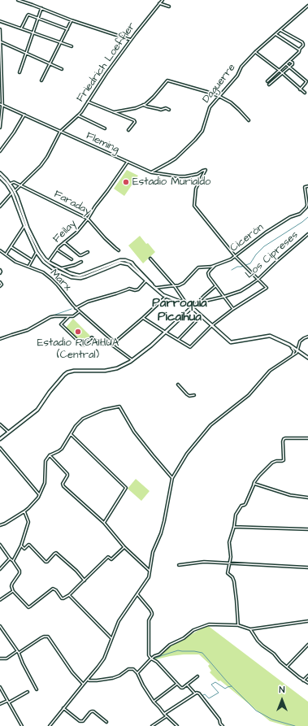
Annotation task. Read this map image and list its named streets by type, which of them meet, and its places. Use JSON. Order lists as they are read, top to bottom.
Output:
{
  "streets": {
    "street": [
      "Friedrich Loeffler",
      "Daguerre",
      "Fleming",
      "Faraday",
      "Feilay",
      "Cicerón",
      "Los Cipreses",
      "Marx"
    ]
  },
  "crossings": [
    ["Friedrich Loeffler", "Fleming"],
    ["Daguerre", "Fleming"],
    ["Fleming", "Feilay"],
    ["Fleming", "Cicerón"],
    ["Faraday", "Feilay"]
  ],
  "districts": ["Parroquia Picaihua"],
  "places": ["Estadio Murialdo", "Estadio PICAIHUA (Central)"],
  "north": "top"
}
